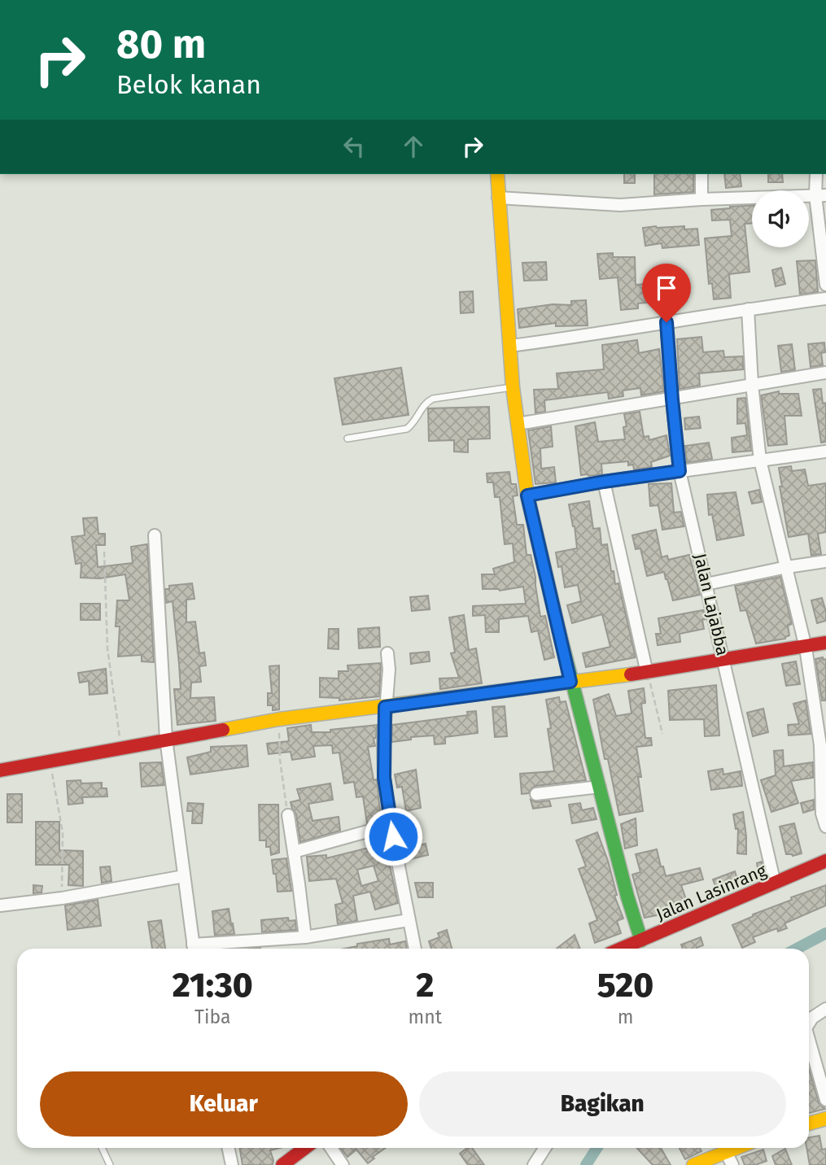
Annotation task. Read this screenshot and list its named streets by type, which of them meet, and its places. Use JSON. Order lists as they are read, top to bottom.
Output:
{
  "streets": {
    "street": ["Jalan Lajabba", "Jalan Lasinrang"]
  },
  "crossings": [
    ["Jalan Lajabba", "Jalan Lasinrang"]
  ],
  "page": {
    "turn": ["80 m", "Belok kanan"],
    "eta": [
      "21:30",
      "Tiba",
      "2",
      "mnt",
      "520",
      "m"
    ],
    "buttons": ["Keluar", "Bagikan"]
  }
}
